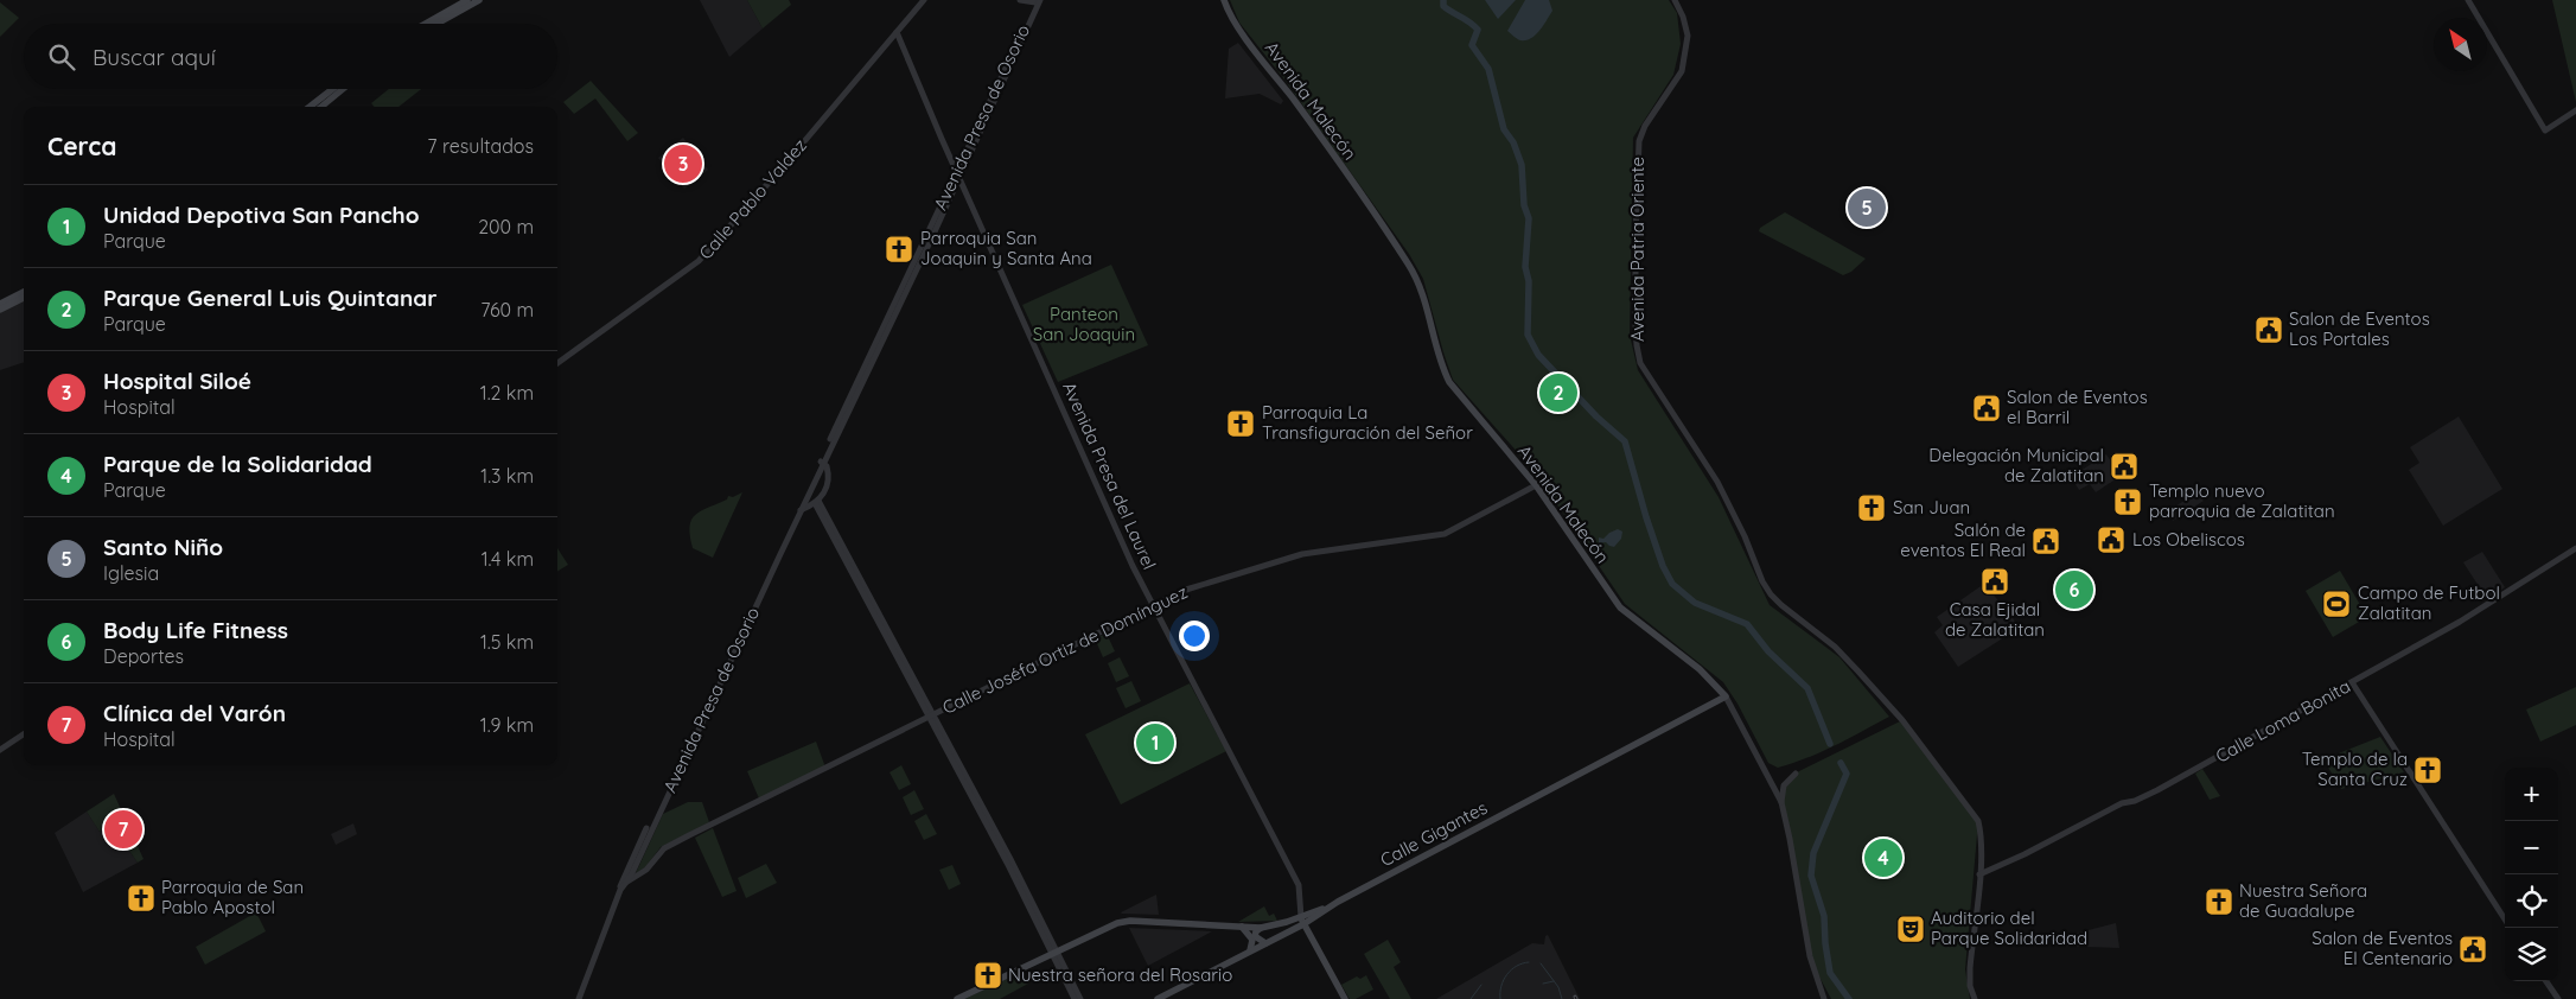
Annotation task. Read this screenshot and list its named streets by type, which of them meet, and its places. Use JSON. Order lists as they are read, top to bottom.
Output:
{
  "streets": {
    "main road": ["Avenida Malecón", "Calle Gigantes"],
    "street": [
      "Avenida Presa de Osorio",
      "Calle Pablo Valdez",
      "Avenida Patria Oriente",
      "Avenida Presa del Laurel",
      "Calle Joséfa Ortiz de Domínguez",
      "Calle Loma Bonita"
    ]
  },
  "crossings": [
    ["Avenida Malecón", "Calle Joséfa Ortiz de Domínguez"],
    ["Avenida Malecón", "Calle Gigantes"],
    ["Avenida Presa de Osorio", "Avenida Presa del Laurel"],
    ["Avenida Presa de Osorio", "Calle Joséfa Ortiz de Domínguez"],
    ["Calle Pablo Valdez", "Avenida Presa del Laurel"],
    ["Avenida Patria Oriente", "Calle Loma Bonita"],
    ["Avenida Presa del Laurel", "Calle Joséfa Ortiz de Domínguez"],
    ["Avenida Presa del Laurel", "Calle Gigantes"]
  ],
  "parks": ["Panteon San Joaquin"],
  "places": {
    "church": [
      "Parroquia San Joaquin y Santa Ana",
      "Parroquia La Transfiguración del Señor",
      "Templo nuevo parroquia de Zalatitan",
      "San Juan",
      "Templo de la Santa Cruz",
      "Parroquia de San Pablo Apostol",
      "Nuestra Señora de Guadalupe",
      "Nuestra señora del Rosario"
    ],
    "public building": [
      "Salon de Eventos Los Portales",
      "Salon de Eventos el Barril",
      "Delegación Municipal de Zalatitan",
      "Los Obeliscos",
      "Salón de eventos El Real",
      "Casa Ejidal de Zalatitan",
      "Salon de Eventos El Centenario"
    ],
    "sports": ["Campo de Futbol Zalatitan"],
    "theatre": ["Auditorio del Parque Solidaridad"]
  },
  "north": "top left",
  "page": {
    "search": "Buscar aquí",
    "heading": ["Cerca", "7 resultados"],
    "pins": [
      "3",
      "5",
      "2",
      "6",
      "1",
      "7",
      "4"
    ],
    "list": [
      {
        "mark": "1",
        "name": "Unidad Depotiva San Pancho",
        "note": "Parque",
        "value": "200 m"
      },
      {
        "mark": "2",
        "name": "Parque General Luis Quintanar",
        "note": "Parque",
        "value": "760 m"
      },
      {
        "mark": "3",
        "name": "Hospital Siloé",
        "note": "Hospital",
        "value": "1.2 km"
      },
      {
        "mark": "4",
        "name": "Parque de la Solidaridad",
        "note": "Parque",
        "value": "1.3 km"
      },
      {
        "mark": "5",
        "name": "Santo Niño",
        "note": "Iglesia",
        "value": "1.4 km"
      },
      {
        "mark": "6",
        "name": "Body Life Fitness",
        "note": "Deportes",
        "value": "1.5 km"
      },
      {
        "mark": "7",
        "name": "Clínica del Varón",
        "note": "Hospital",
        "value": "1.9 km"
      }
    ],
    "map_buttons": ["+", "−"]
  }
}
